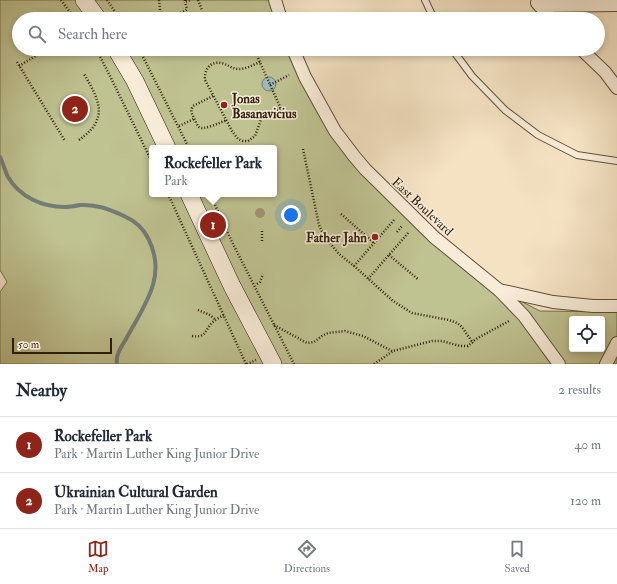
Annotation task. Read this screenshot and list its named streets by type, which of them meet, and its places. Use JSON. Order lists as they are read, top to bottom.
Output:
{
  "streets": {
    "street": ["East Boulevard"]
  },
  "places": ["Jonas Basanavicius", "Father Jahn"],
  "scale_bar": "50 m",
  "page": {
    "search": "Search here",
    "pins": ["2", "1"],
    "popup": ["Rockefeller Park", "Park"],
    "scale": "50 m",
    "heading": ["Nearby", "2 results"],
    "list": [
      {
        "mark": "1",
        "name": "Rockefeller Park",
        "note": "Park · Martin Luther King Junior Drive",
        "value": "40 m"
      },
      {
        "mark": "2",
        "name": "Ukrainian Cultural Garden",
        "note": "Park · Martin Luther King Junior Drive",
        "value": "120 m"
      }
    ],
    "nav": ["Map", "Directions", "Saved"]
  }
}
